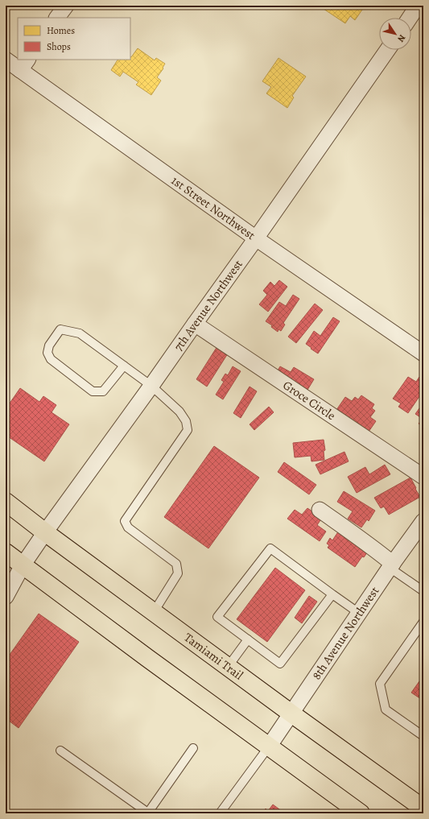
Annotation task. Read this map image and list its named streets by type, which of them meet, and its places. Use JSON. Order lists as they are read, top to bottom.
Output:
{
  "streets": {
    "main road": ["Tamiami Trail"],
    "street": [
      "1st Street Northwest",
      "7th Avenue Northwest",
      "Groce Circle",
      "8th Avenue Northwest"
    ]
  },
  "crossings": [
    ["1st Street Northwest", "7th Avenue Northwest"],
    ["7th Avenue Northwest", "Groce Circle"],
    ["7th Avenue Northwest", "Tamiami Trail"],
    ["8th Avenue Northwest", "Tamiami Trail"]
  ],
  "legend": ["Homes", "Shops"],
  "north": "bottom right"
}
